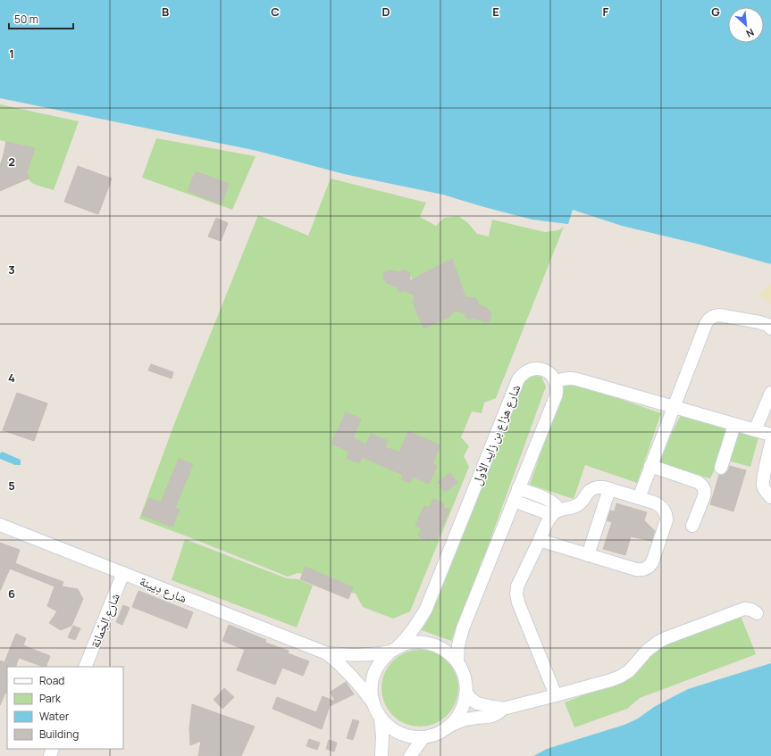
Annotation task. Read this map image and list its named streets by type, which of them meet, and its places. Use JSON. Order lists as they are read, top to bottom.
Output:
{
  "streets": {
    "street": ["شارع هزاع بن زايد الأول", "شارع دِيينة", "شارع الجُمانة"]
  },
  "crossings": [
    ["شارع هزاع بن زايد الأول", "شارع دِيينة"],
    ["شارع دِيينة", "شارع الجُمانة"]
  ],
  "legend": [
    "Road",
    "Park",
    "Water",
    "Building"
  ],
  "scale_bar": "50 m",
  "north": "bottom right",
  "grid": {
    "columns": [
      "B",
      "C",
      "D",
      "E",
      "F",
      "G"
    ],
    "rows": [
      "1",
      "2",
      "3",
      "4",
      "5",
      "6"
    ]
  }
}
